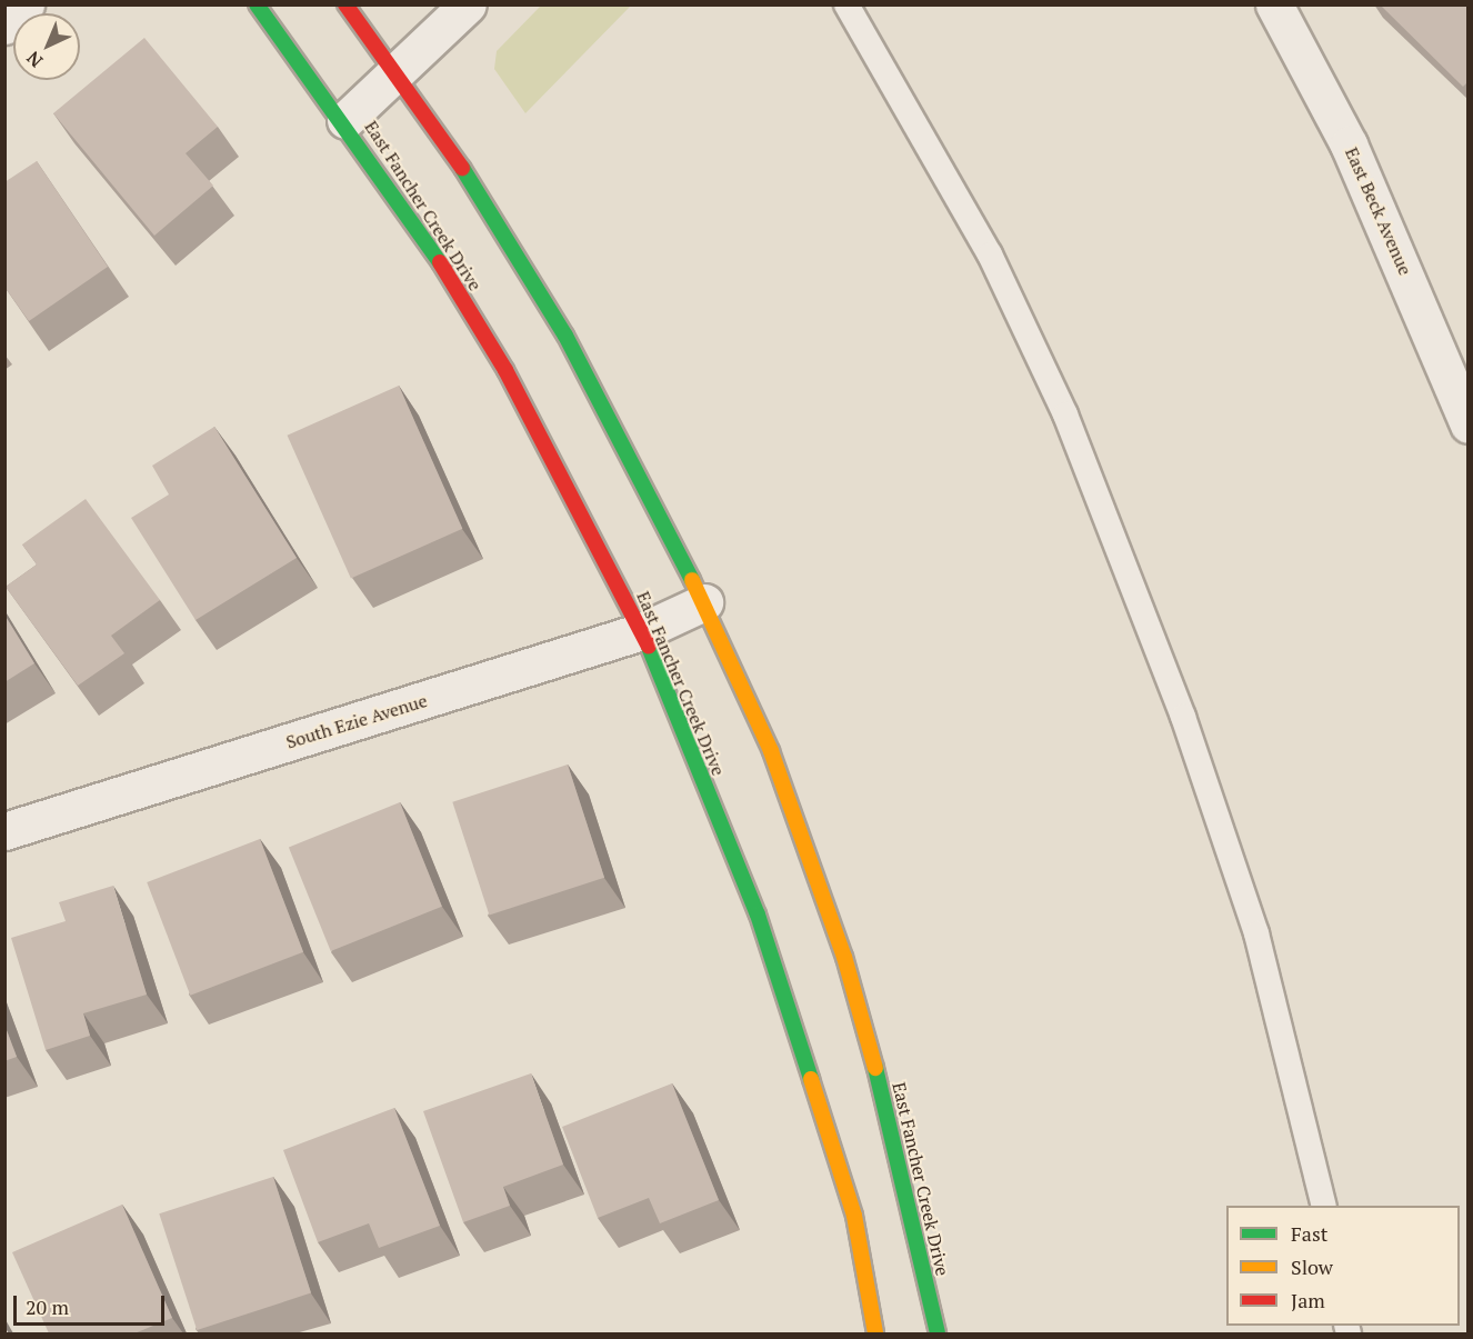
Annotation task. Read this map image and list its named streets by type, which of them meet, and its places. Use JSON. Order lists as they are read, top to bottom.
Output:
{
  "streets": {
    "street": ["East Fancher Creek Drive", "East Beck Avenue", "South Ezie Avenue"]
  },
  "crossings": [
    ["East Fancher Creek Drive", "South Ezie Avenue"]
  ],
  "legend": ["Fast", "Slow", "Jam"],
  "scale_bar": "20 m",
  "north": "bottom left"
}
